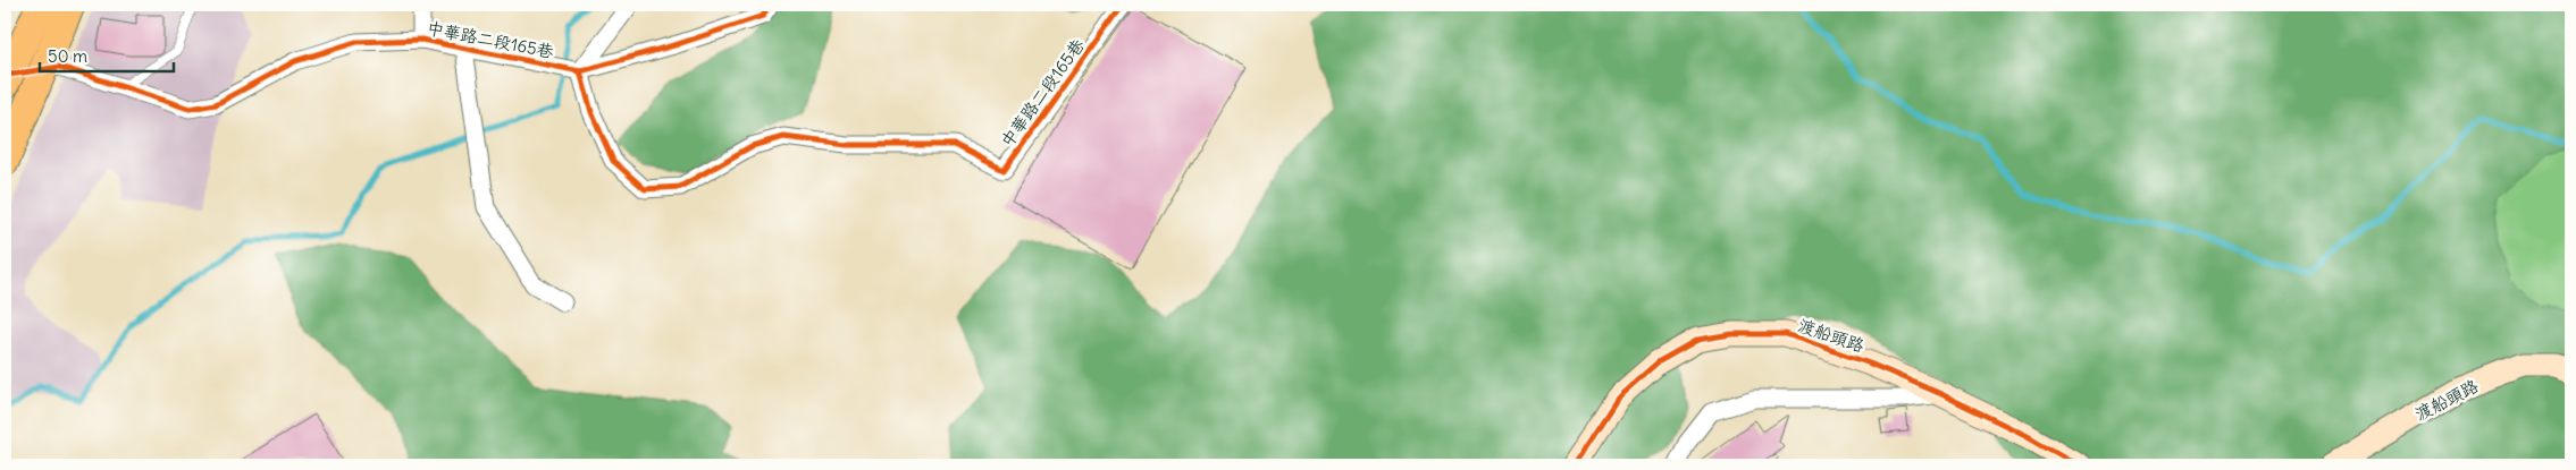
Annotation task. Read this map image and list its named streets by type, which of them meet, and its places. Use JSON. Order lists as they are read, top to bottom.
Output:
{
  "streets": {
    "street": ["中華路二段165巷", "渡船頭路"]
  },
  "scale_bar": "50 m"
}
